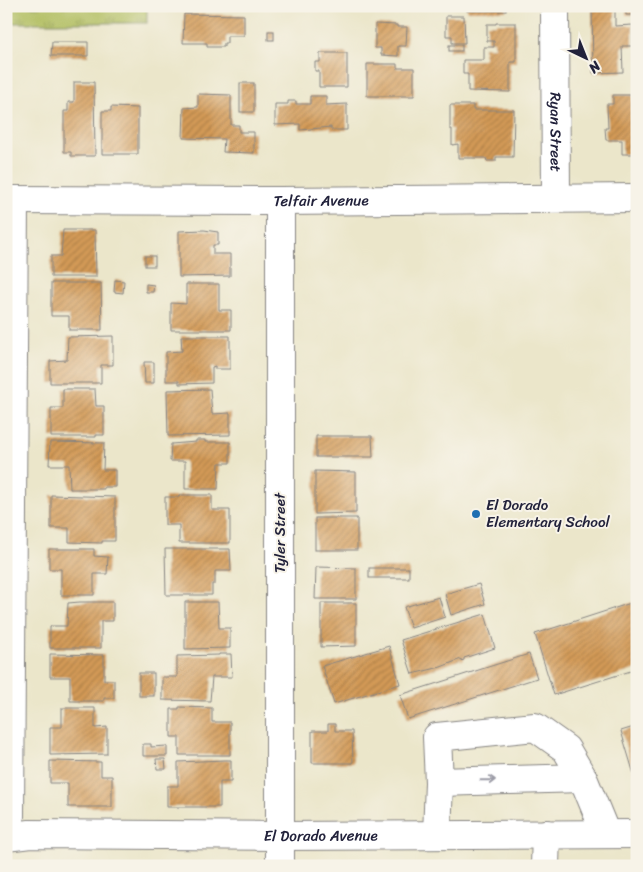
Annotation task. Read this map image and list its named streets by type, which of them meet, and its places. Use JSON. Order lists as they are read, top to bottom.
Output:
{
  "streets": {
    "street": [
      "Ryan Street",
      "Telfair Avenue",
      "Tyler Street",
      "El Dorado Avenue"
    ]
  },
  "crossings": [
    ["Ryan Street", "Telfair Avenue"],
    ["Telfair Avenue", "Tyler Street"],
    ["Tyler Street", "El Dorado Avenue"]
  ],
  "places": ["El Dorado Elementary School"],
  "north": "bottom right"
}
